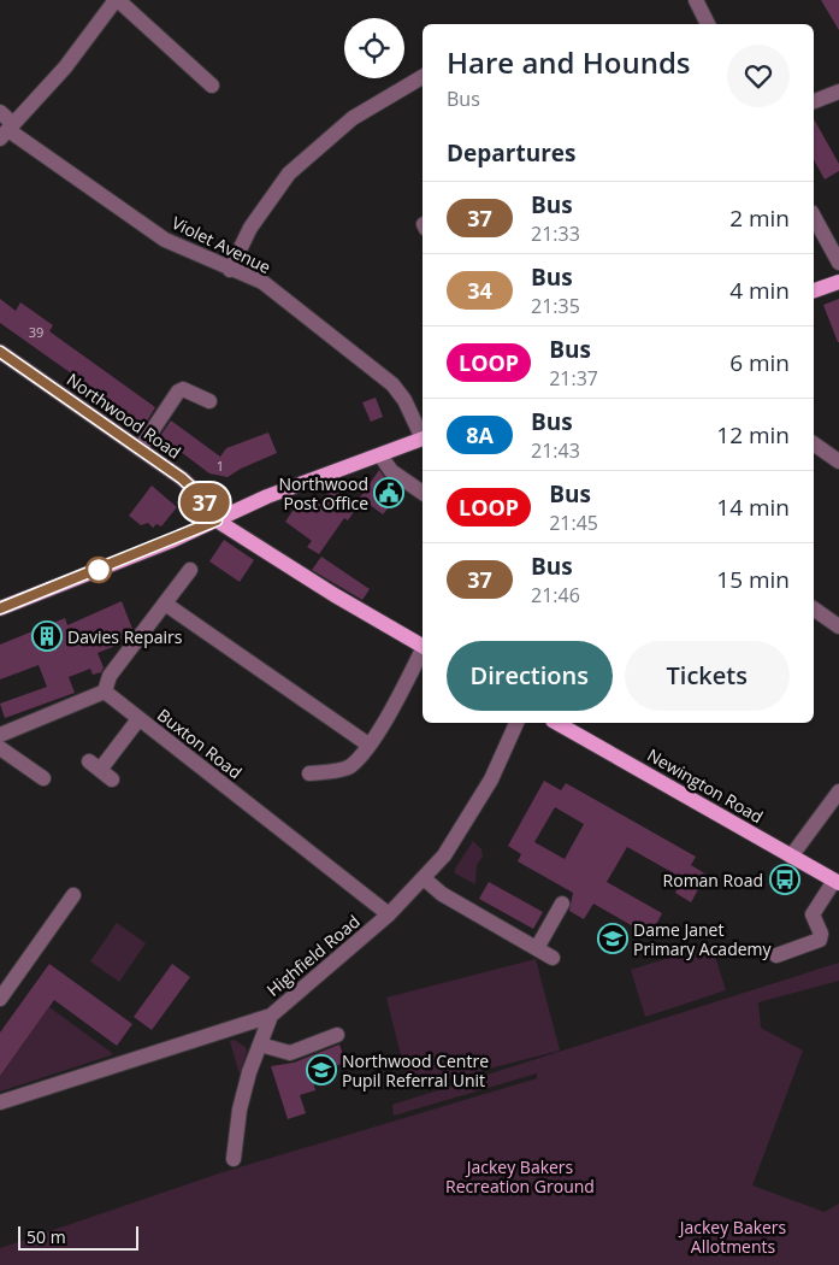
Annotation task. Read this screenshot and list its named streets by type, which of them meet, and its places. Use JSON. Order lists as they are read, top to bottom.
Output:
{
  "streets": {
    "main road": ["Newington Road"],
    "street": [
      "Violet Avenue",
      "Northwood Road",
      "Buxton Road",
      "Highfield Road"
    ]
  },
  "crossings": [
    ["Buxton Road", "Highfield Road"]
  ],
  "parks": ["Jackey Bakers Recreation Ground", "Jackey Bakers Allotments"],
  "places": {
    "public building": ["Northwood Post Office"],
    "building": ["Davies Repairs"],
    "bus stop": ["Roman Road"],
    "school or university": ["Dame Janet Primary Academy", "Northwood Centre Pupil Referral Unit"]
  },
  "lines": ["bus line 37"],
  "house_numbers": ["39", "1"],
  "scale_bar": "50 m",
  "page": {
    "on_map": "37",
    "heading": [
      ["Hare and Hounds", "Bus"],
      "Departures"
    ],
    "list": [
      {
        "mark": "37",
        "name": "Bus",
        "note": "21:33",
        "value": "2 min"
      },
      {
        "mark": "34",
        "name": "Bus",
        "note": "21:35",
        "value": "4 min"
      },
      {
        "mark": "LOOP",
        "name": "Bus",
        "note": "21:37",
        "value": "6 min"
      },
      {
        "mark": "8A",
        "name": "Bus",
        "note": "21:43",
        "value": "12 min"
      },
      {
        "mark": "LOOP",
        "name": "Bus",
        "note": "21:45",
        "value": "14 min"
      },
      {
        "mark": "37",
        "name": "Bus",
        "note": "21:46",
        "value": "15 min"
      }
    ],
    "buttons": ["Directions", "Tickets"],
    "scale": "50 m"
  }
}
